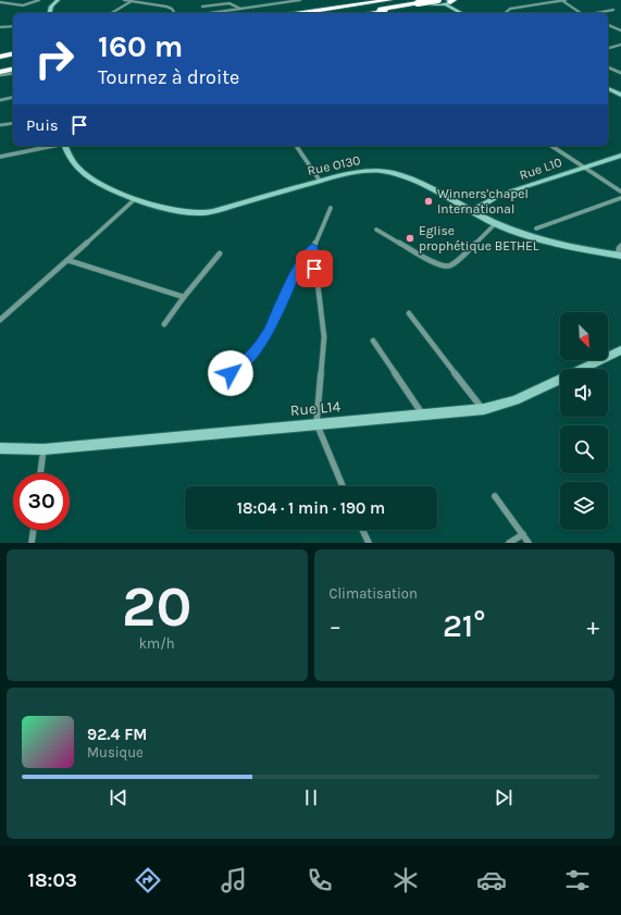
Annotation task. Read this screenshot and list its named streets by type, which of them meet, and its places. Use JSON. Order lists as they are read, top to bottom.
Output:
{
  "streets": {
    "street": ["Rue O130", "Rue L10", "Rue L14"]
  },
  "crossings": [
    ["Rue O130", "Rue L10"]
  ],
  "places": ["Winners'chapel International", "Eglise prophétique BETHEL"],
  "north": "bottom right",
  "page": {
    "turn": ["160 m", "Tournez à droite"],
    "then": "Puis",
    "limit": "30",
    "trip": "18:04 · 1 min · 190 m",
    "tile": [
      ["20", "km/h"],
      "Climatisation"
    ],
    "heat": ["−", "21°", "+"],
    "song": ["92.4 FM", "Musique"],
    "tabs": "18:03"
  }
}
